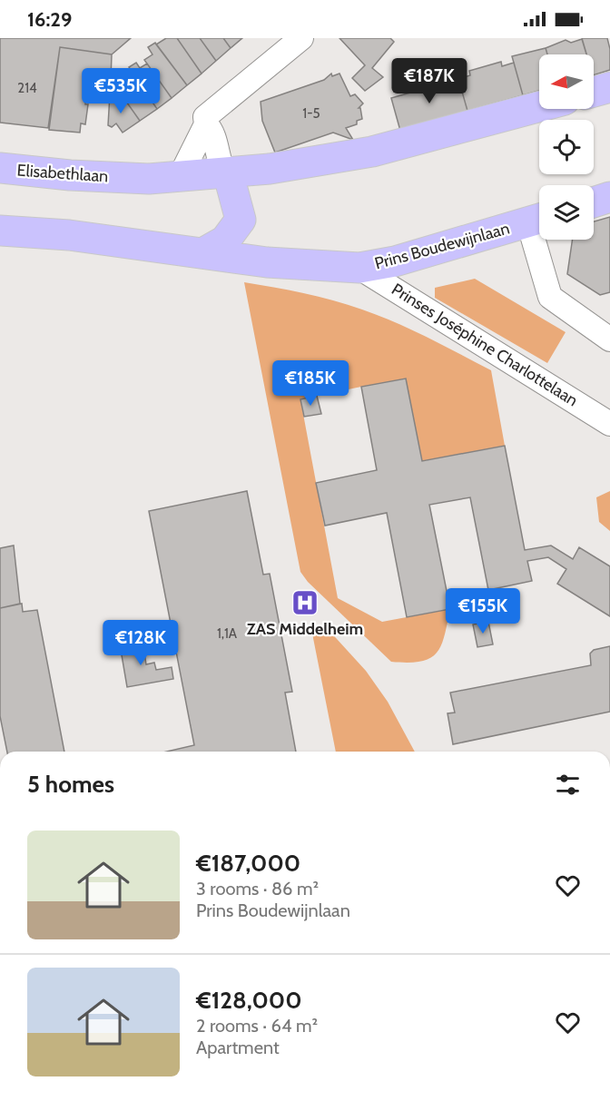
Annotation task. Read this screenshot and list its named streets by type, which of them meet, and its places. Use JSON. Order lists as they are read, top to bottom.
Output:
{
  "streets": {
    "main road": ["Elisabethlaan", "Prins Boudewijnlaan"],
    "street": ["Prinses Joséphine Charlottelaan"]
  },
  "crossings": [
    ["Prins Boudewijnlaan", "Prinses Joséphine Charlottelaan"]
  ],
  "places": {
    "hospital": ["ZAS Middelheim"]
  },
  "house_numbers": ["214", "1-5", "1,1A"],
  "north": "left",
  "page": {
    "status": "16:29",
    "price": [
      "€187K",
      "€535K",
      "€185K",
      "€155K",
      "€128K"
    ],
    "heading": "5 homes",
    "list": [
      {
        "name": "€187,000",
        "note": "3 rooms · 86 m² · Prins Boudewijnlaan"
      },
      {
        "name": "€128,000",
        "note": "2 rooms · 64 m² · Apartment"
      }
    ]
  }
}
